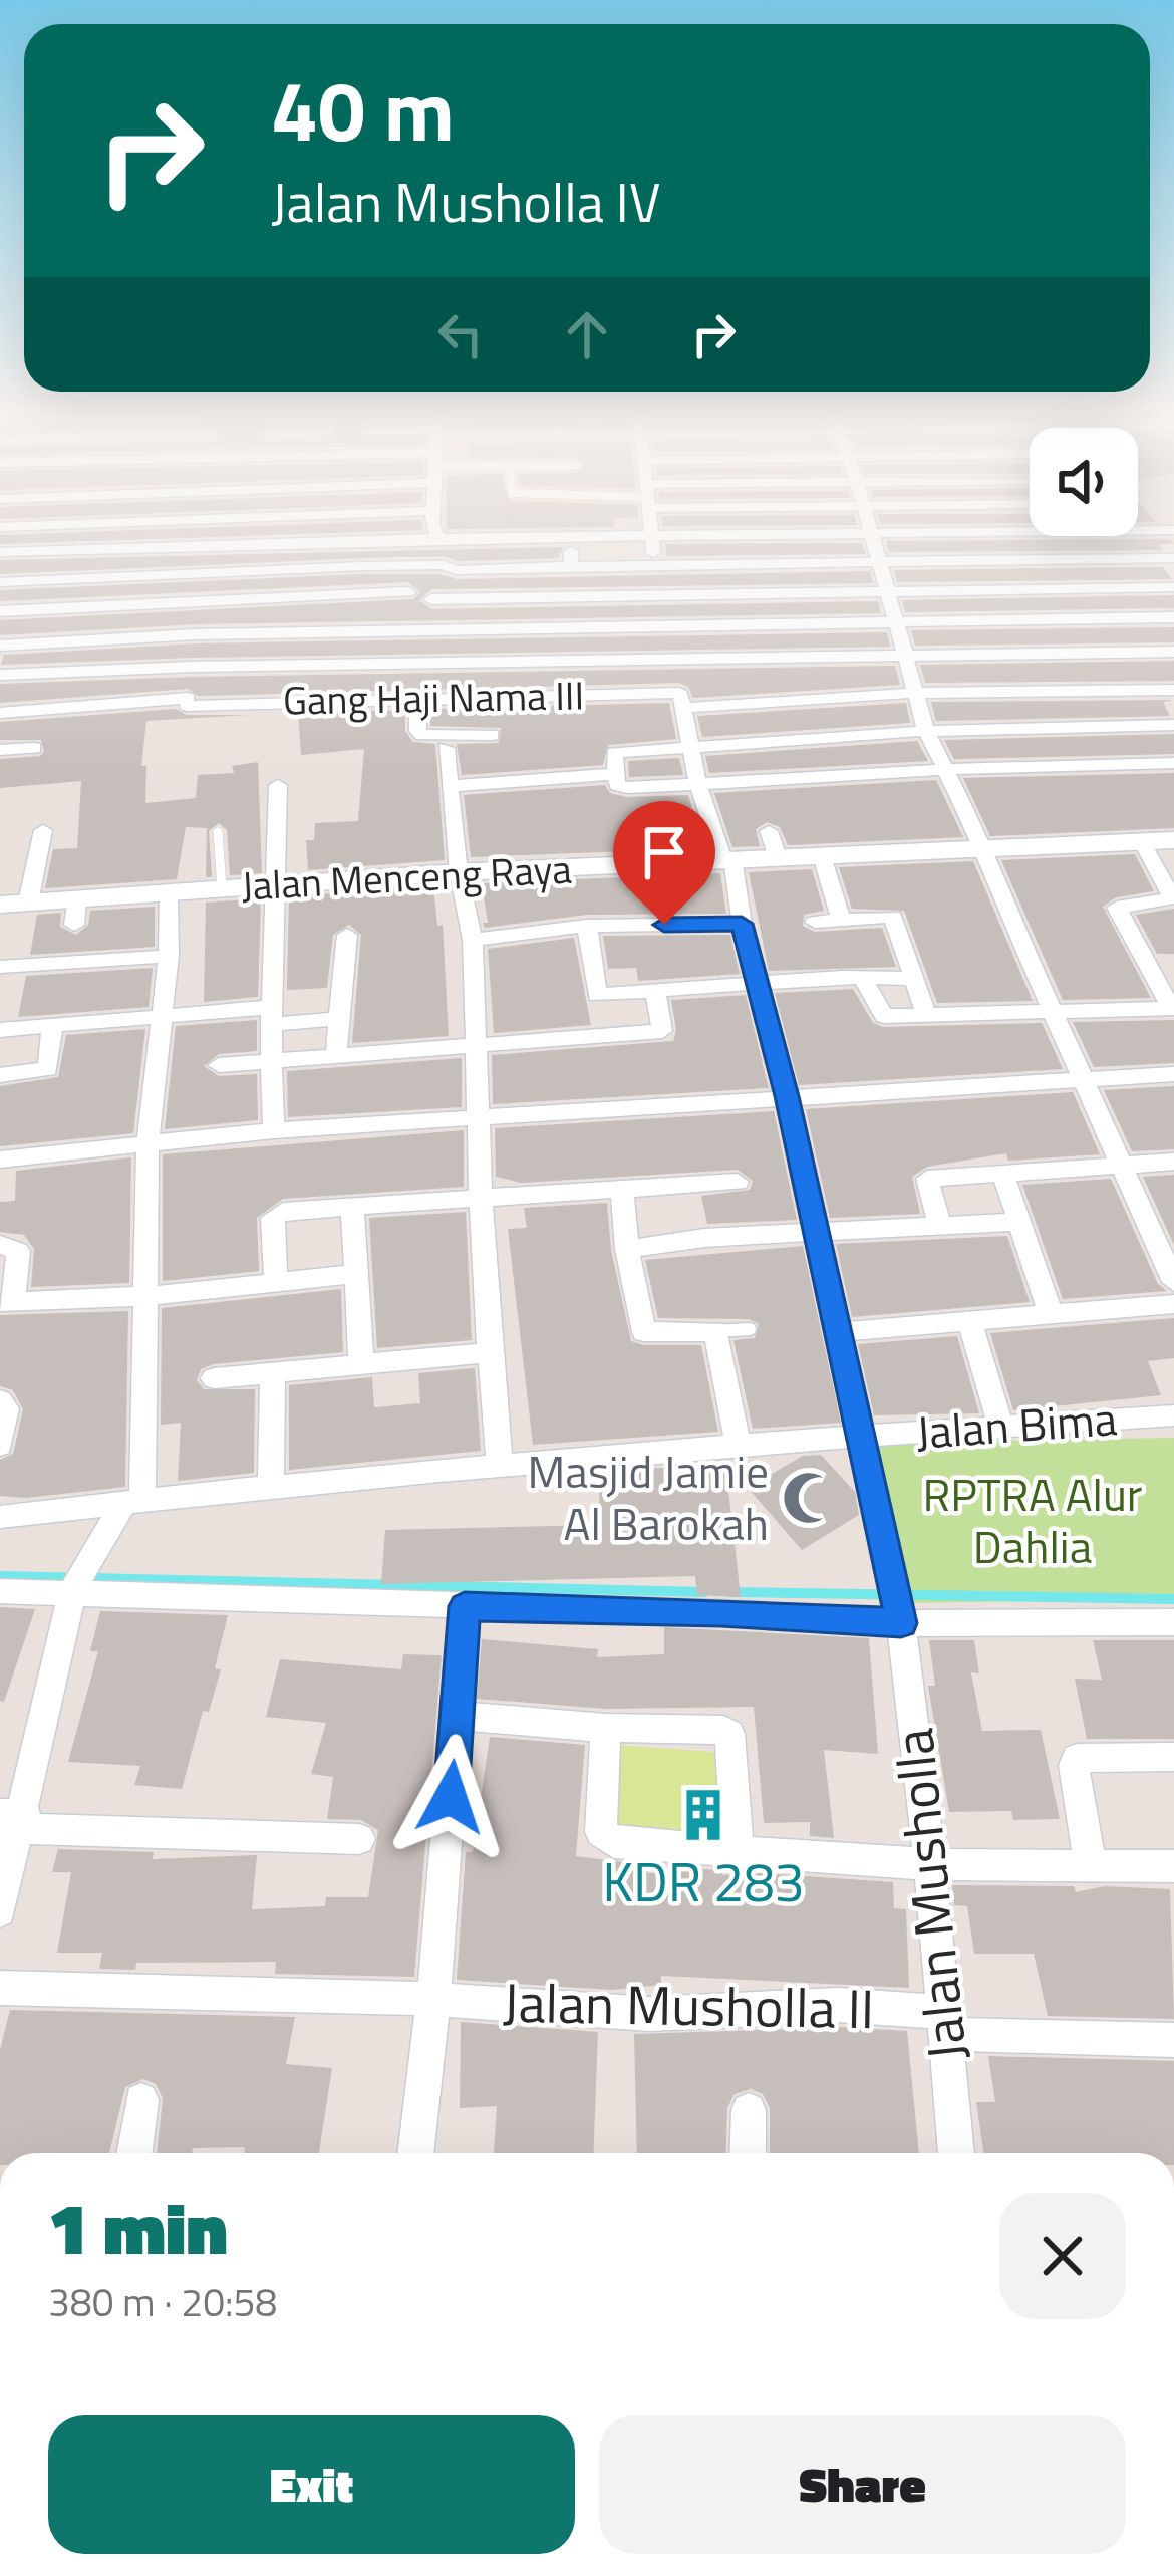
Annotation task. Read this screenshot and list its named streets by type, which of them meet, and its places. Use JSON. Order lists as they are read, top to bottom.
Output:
{
  "streets": {
    "street": [
      "Gang Haji Nama III",
      "Jalan Menceng Raya",
      "Jalan Bima",
      "Jalan Musholla",
      "Jalan Musholla II"
    ]
  },
  "crossings": [
    ["Gang Haji Nama III", "Jalan Musholla"],
    ["Jalan Menceng Raya", "Jalan Musholla"],
    ["Jalan Bima", "Jalan Musholla"],
    ["Jalan Musholla", "Jalan Musholla II"]
  ],
  "parks": ["RPTRA Alur Dahlia"],
  "places": {
    "mosque": ["Masjid Jamie Al Barokah"],
    "building": ["KDR 283"]
  },
  "page": {
    "turn": ["40 m", "Jalan Musholla IV"],
    "heading": ["1 min", "380 m · 20:58"],
    "buttons": ["Exit", "Share"]
  }
}
